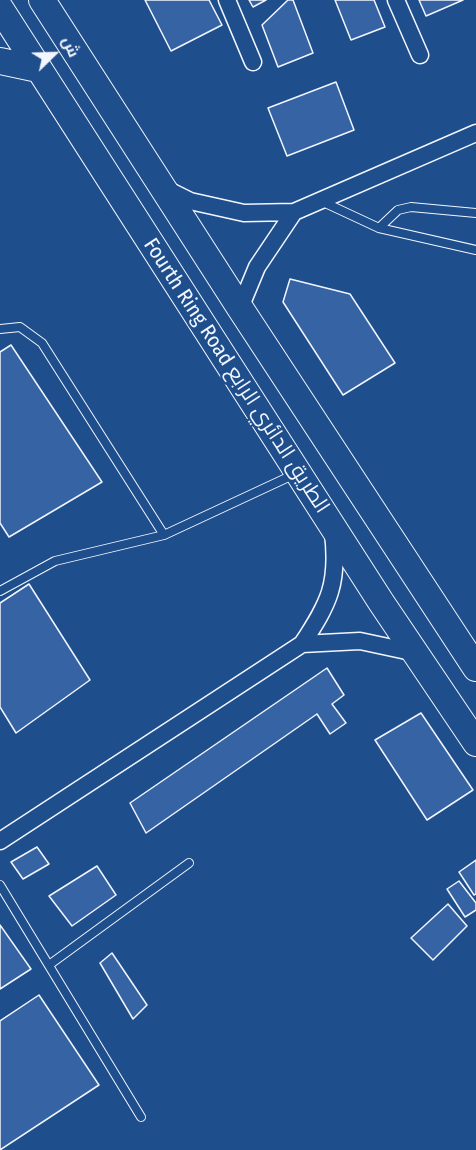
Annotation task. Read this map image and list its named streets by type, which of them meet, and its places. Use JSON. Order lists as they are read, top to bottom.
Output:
{
  "streets": {
    "main road": ["Fourth Ring Road الطريق الدائري الرابع"]
  },
  "north": "top right"
}
